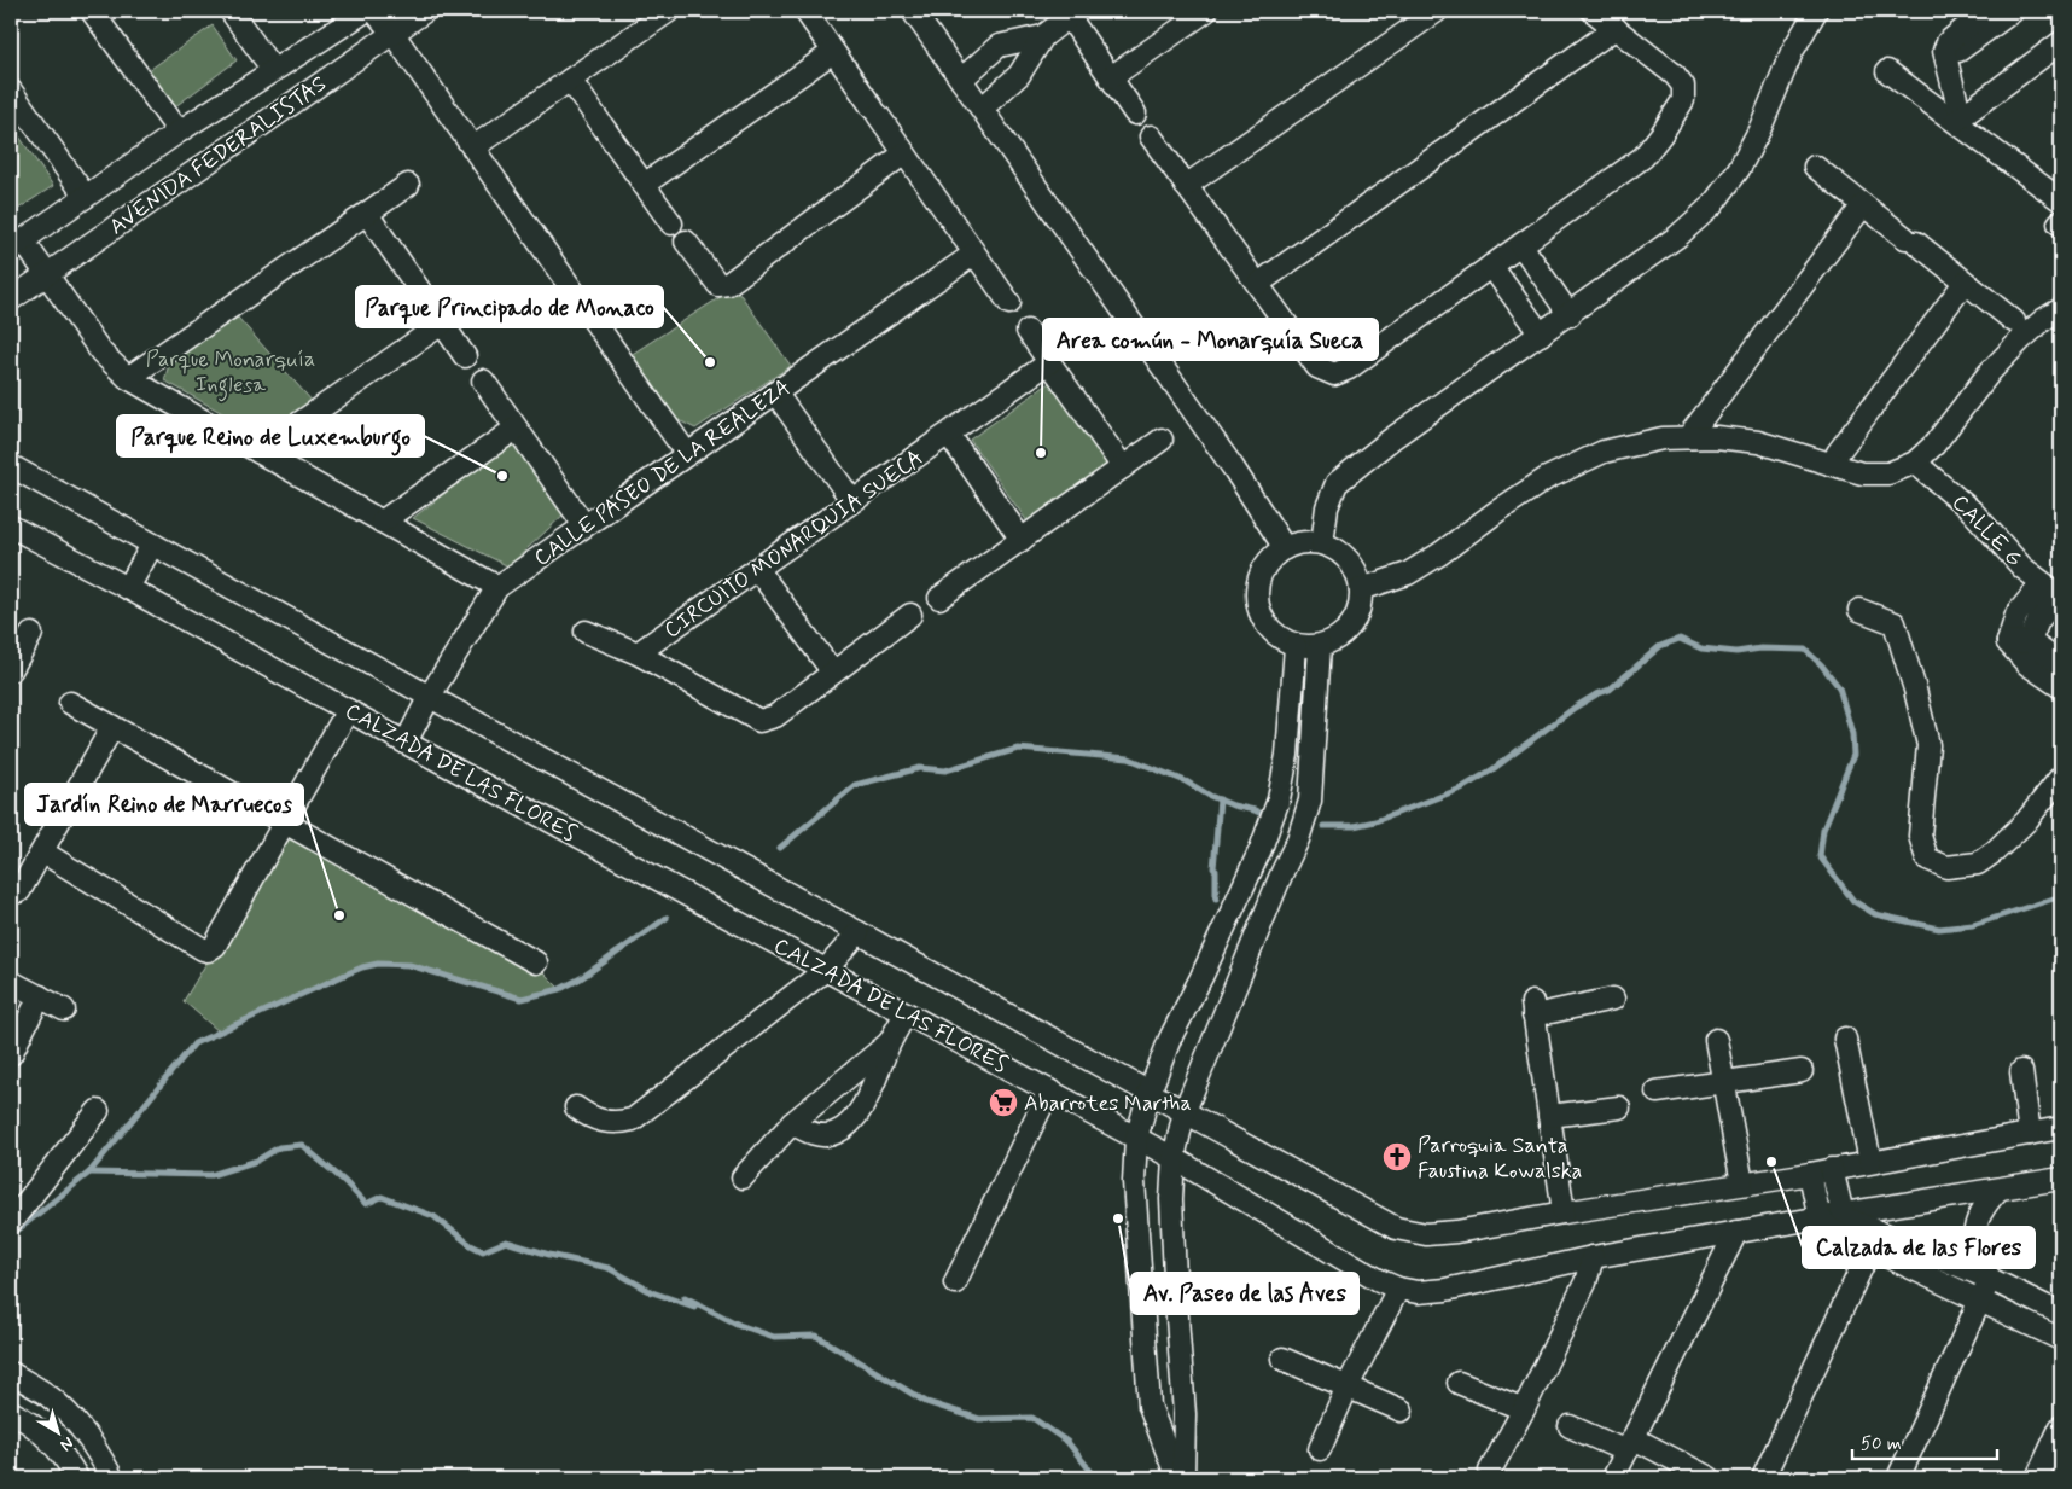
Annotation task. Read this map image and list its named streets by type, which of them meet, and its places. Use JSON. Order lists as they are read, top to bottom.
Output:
{
  "streets": {
    "street": [
      "AVENIDA FEDERALISTAS",
      "CALLE PASEO DE LA REALEZA",
      "CALLE G",
      "CIRCUITO MONARQUIA SUECA",
      "CALZADA DE LAS FLORES"
    ]
  },
  "crossings": [
    ["CALLE PASEO DE LA REALEZA", "CALZADA DE LAS FLORES"]
  ],
  "parks": ["Parque Monarquía Inglesa"],
  "places": {
    "other": [
      "Parque Principado de Monaco",
      "Area común - Monarquía Sueca",
      "Parque Reino de Luxemburgo",
      "Jardín Reino de Marruecos",
      "Calzada de las Flores",
      "Av. Paseo de las Aves"
    ],
    "supermarket": ["Abarrotes Martha"],
    "church": ["Parroquia Santa Faustina Kowalska"]
  },
  "scale_bar": "50 m",
  "north": "bottom right"
}
